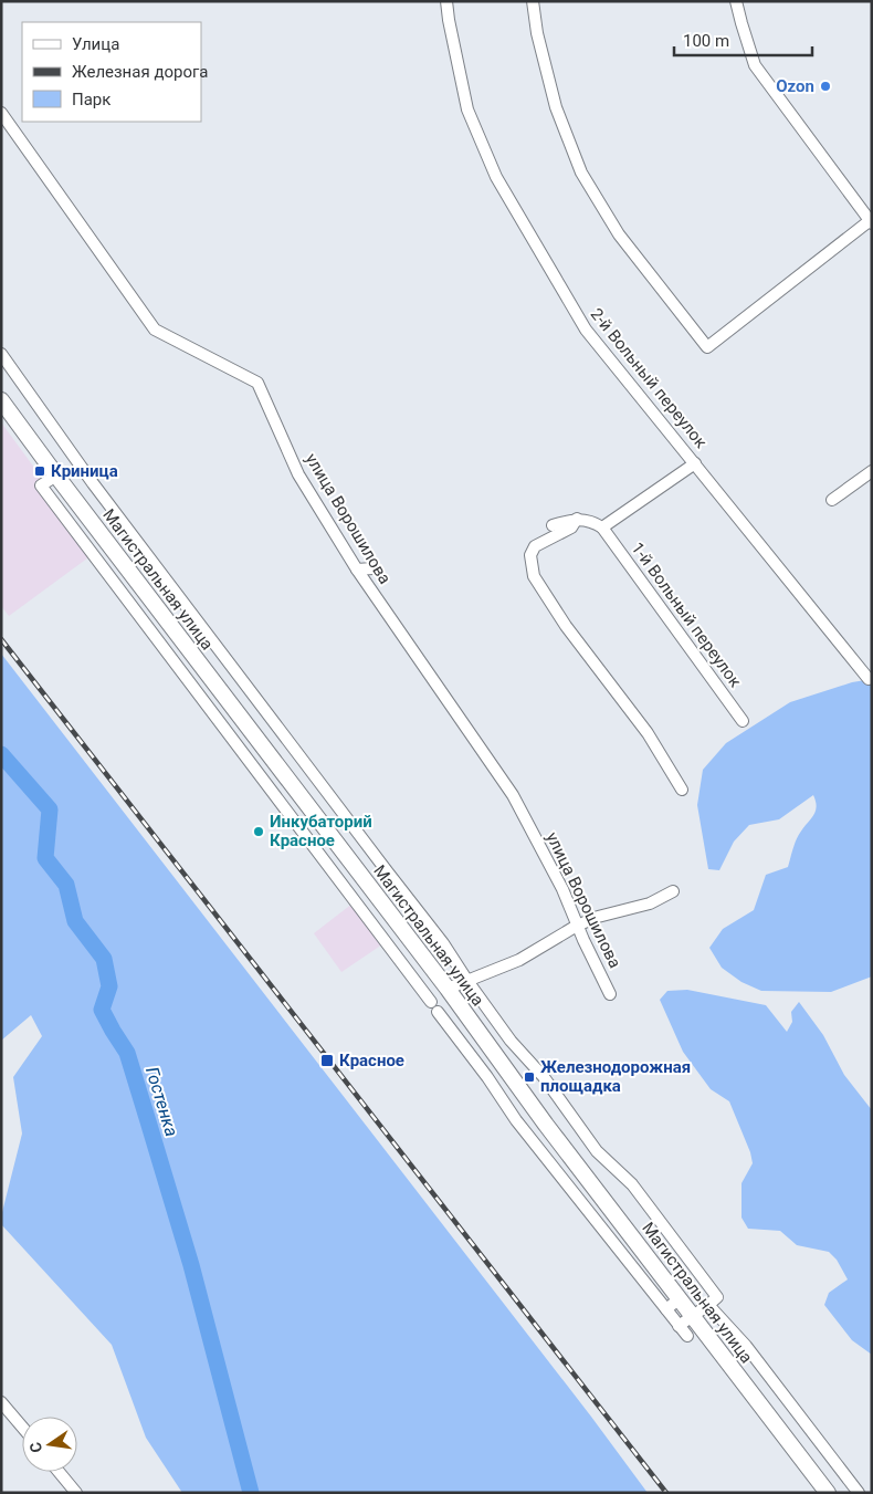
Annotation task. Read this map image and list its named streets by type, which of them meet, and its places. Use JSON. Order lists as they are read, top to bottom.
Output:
{
  "streets": {
    "main road": ["Магистральная улица"],
    "street": ["2-й Вольный переулок", "улица Ворошилова", "1-й Вольный переулок"]
  },
  "water": ["Гостенка"],
  "places": {
    "other": ["Ozon", "Инкубаторий Красное"],
    "transit": ["Криница", "Красное", "Железнодорожная площадка"]
  },
  "legend": ["Улица", "Железная дорога", "Парк"],
  "scale_bar": "100 m",
  "north": "left"
}
